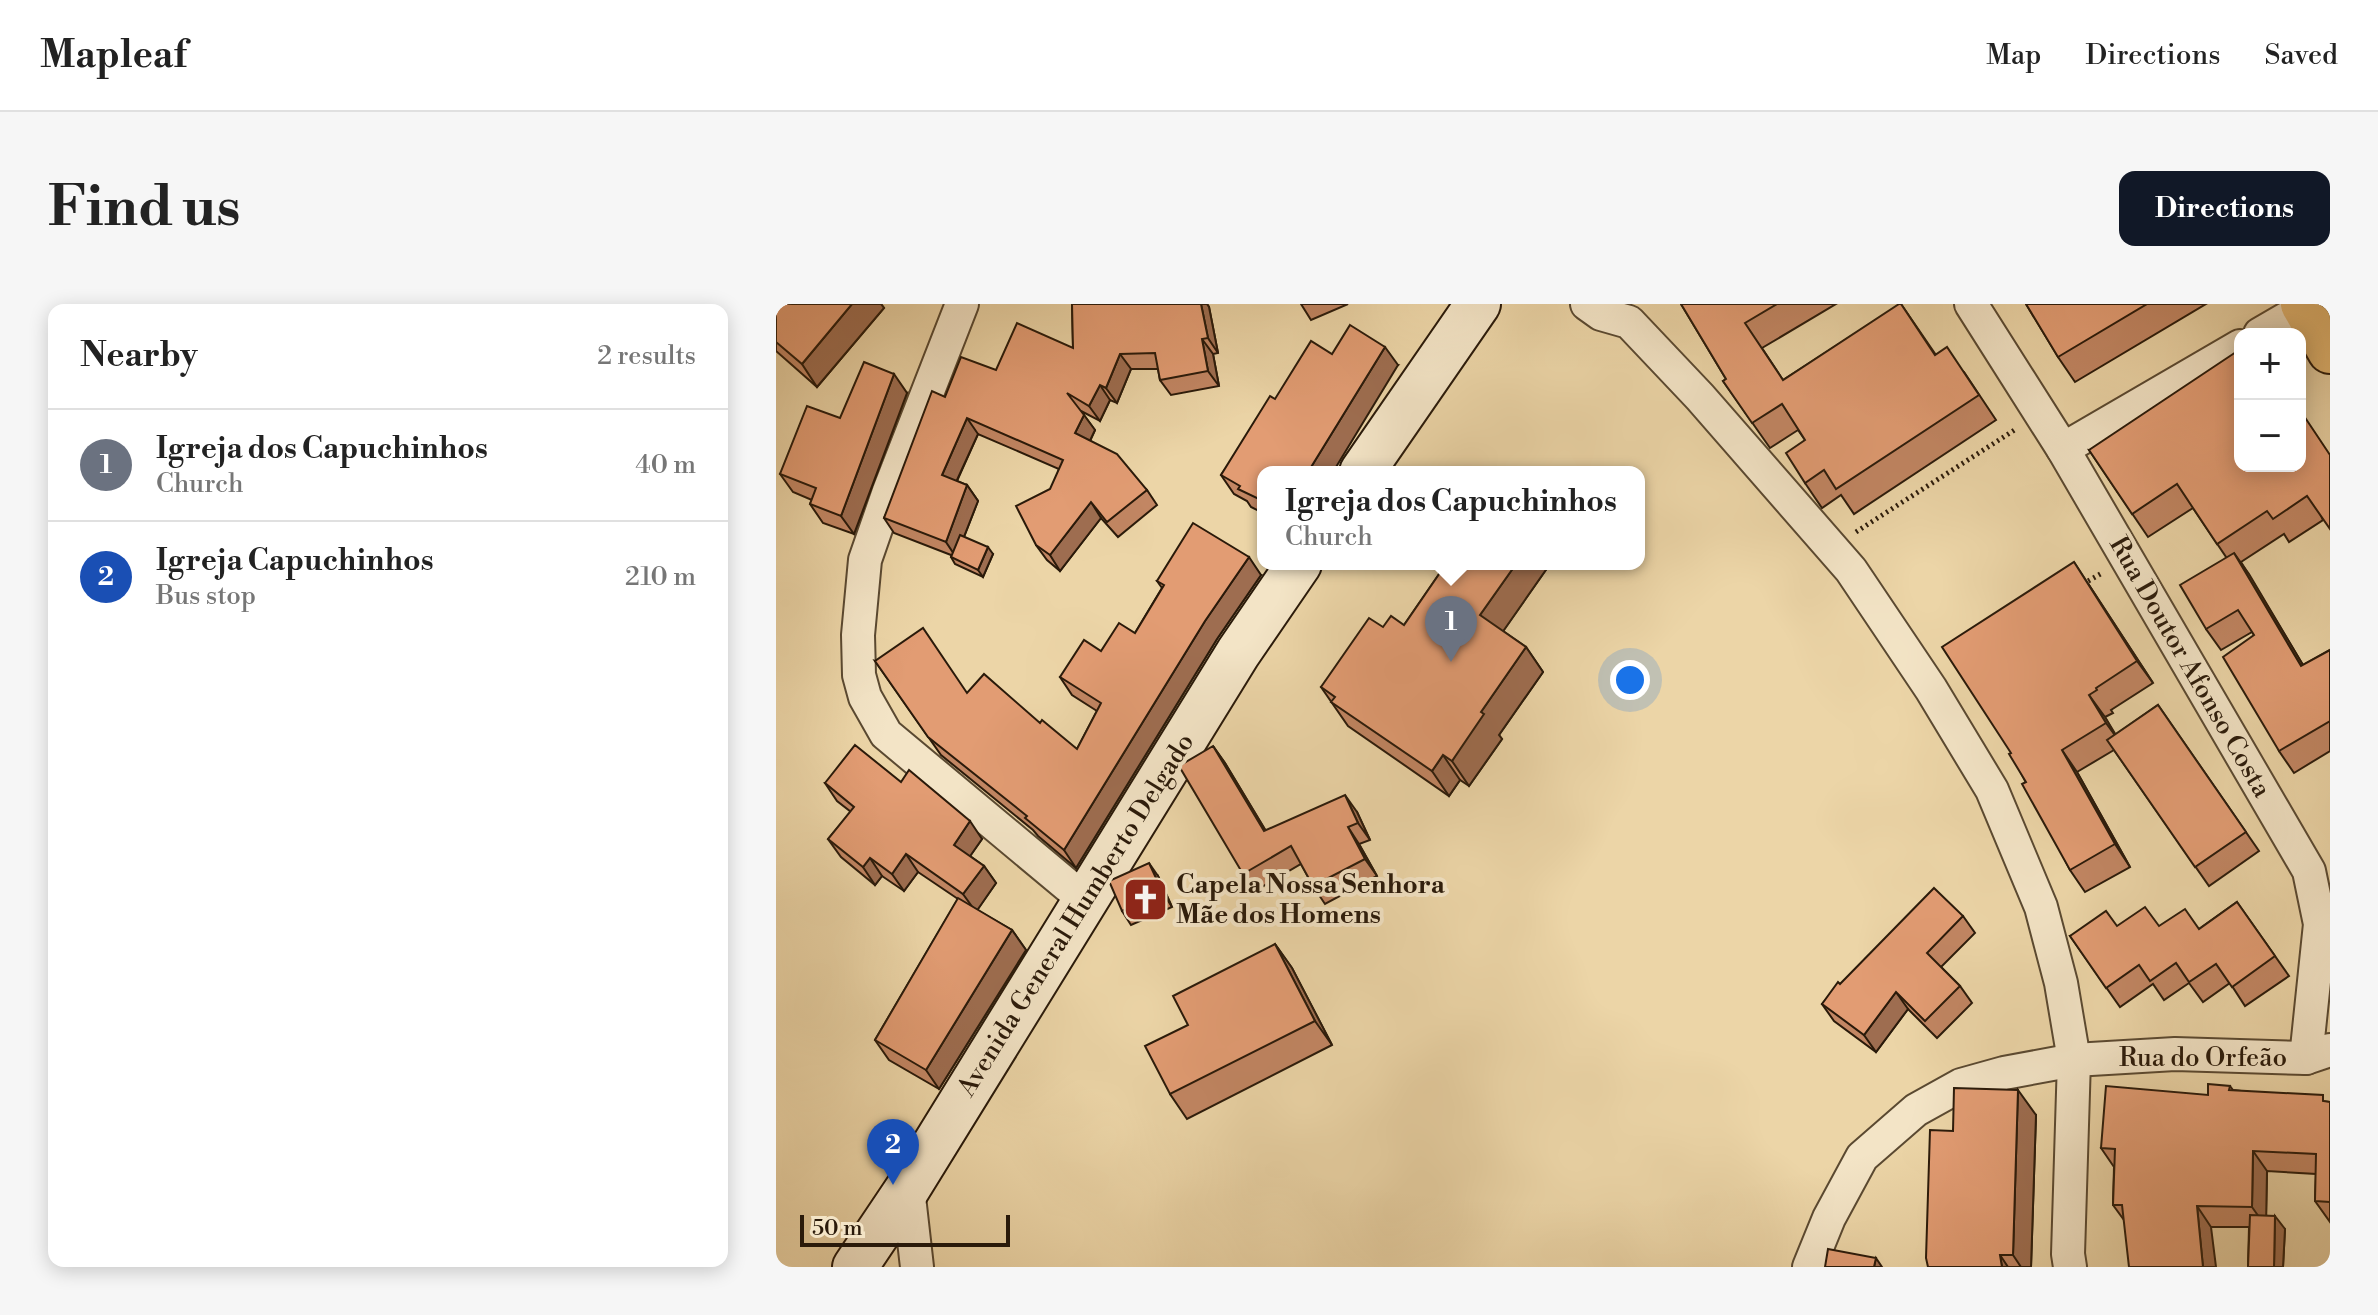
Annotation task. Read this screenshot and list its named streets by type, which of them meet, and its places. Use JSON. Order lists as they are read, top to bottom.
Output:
{
  "streets": {
    "street": ["Rua Doutor Afonso Costa", "Avenida General Humberto Delgado", "Rua do Orfeão"]
  },
  "crossings": [
    ["Rua Doutor Afonso Costa", "Rua do Orfeão"]
  ],
  "places": {
    "church": ["Capela Nossa Senhora Mãe dos Homens"]
  },
  "scale_bar": "50 m",
  "page": {
    "header": "Mapleaf",
    "nav": ["Map", "Directions", "Saved"],
    "buttons": "Directions",
    "title": "Find us",
    "heading": ["Nearby", "2 results"],
    "map_buttons": ["+", "−"],
    "list": [
      {
        "mark": "1",
        "name": "Igreja dos Capuchinhos",
        "note": "Church",
        "value": "40 m"
      },
      {
        "mark": "2",
        "name": "Igreja Capuchinhos",
        "note": "Bus stop",
        "value": "210 m"
      }
    ],
    "popup": ["Igreja dos Capuchinhos", "Church"],
    "pins": ["1", "2"],
    "scale": "50 m"
  }
}
